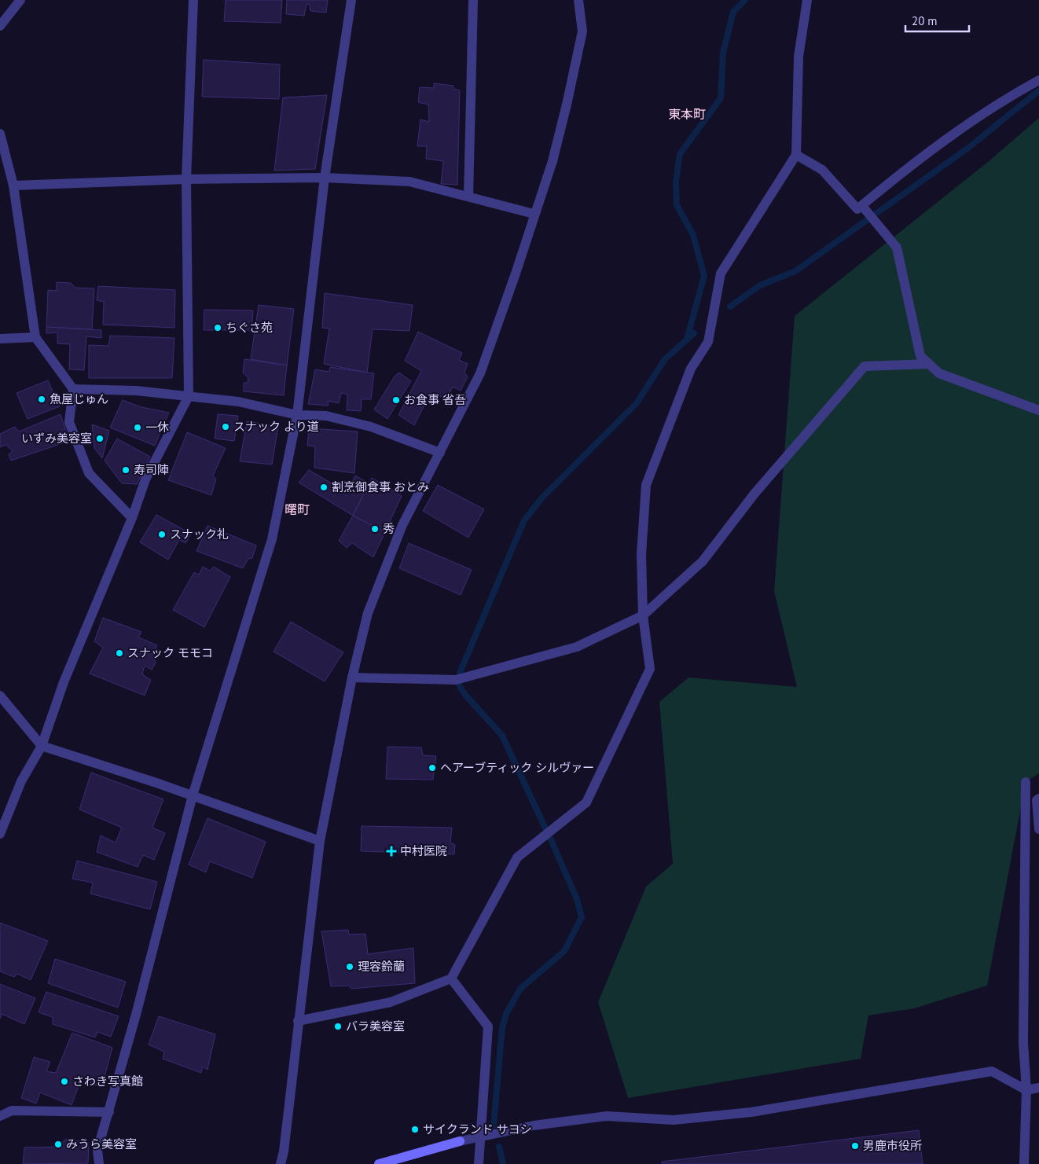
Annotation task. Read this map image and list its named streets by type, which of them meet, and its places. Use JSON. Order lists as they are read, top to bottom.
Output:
{
  "districts": ["東本町", "曙町"],
  "places": {
    "other": [
      "ちぐさ苑",
      "魚屋じゅん",
      "お食事 省吾",
      "スナック より道",
      "一休",
      "いずみ美容室",
      "寿司陣",
      "割烹御食事 おとみ",
      "秀",
      "スナック礼",
      "スナック モモコ",
      "ヘアーブティック シルヴァー",
      "理容鈴蘭",
      "バラ美容室",
      "さわき写真館",
      "サイクランド サヨシ",
      "みうら美容室",
      "男鹿市役所"
    ],
    "health": ["中村医院"]
  },
  "scale_bar": "20 m"
}
